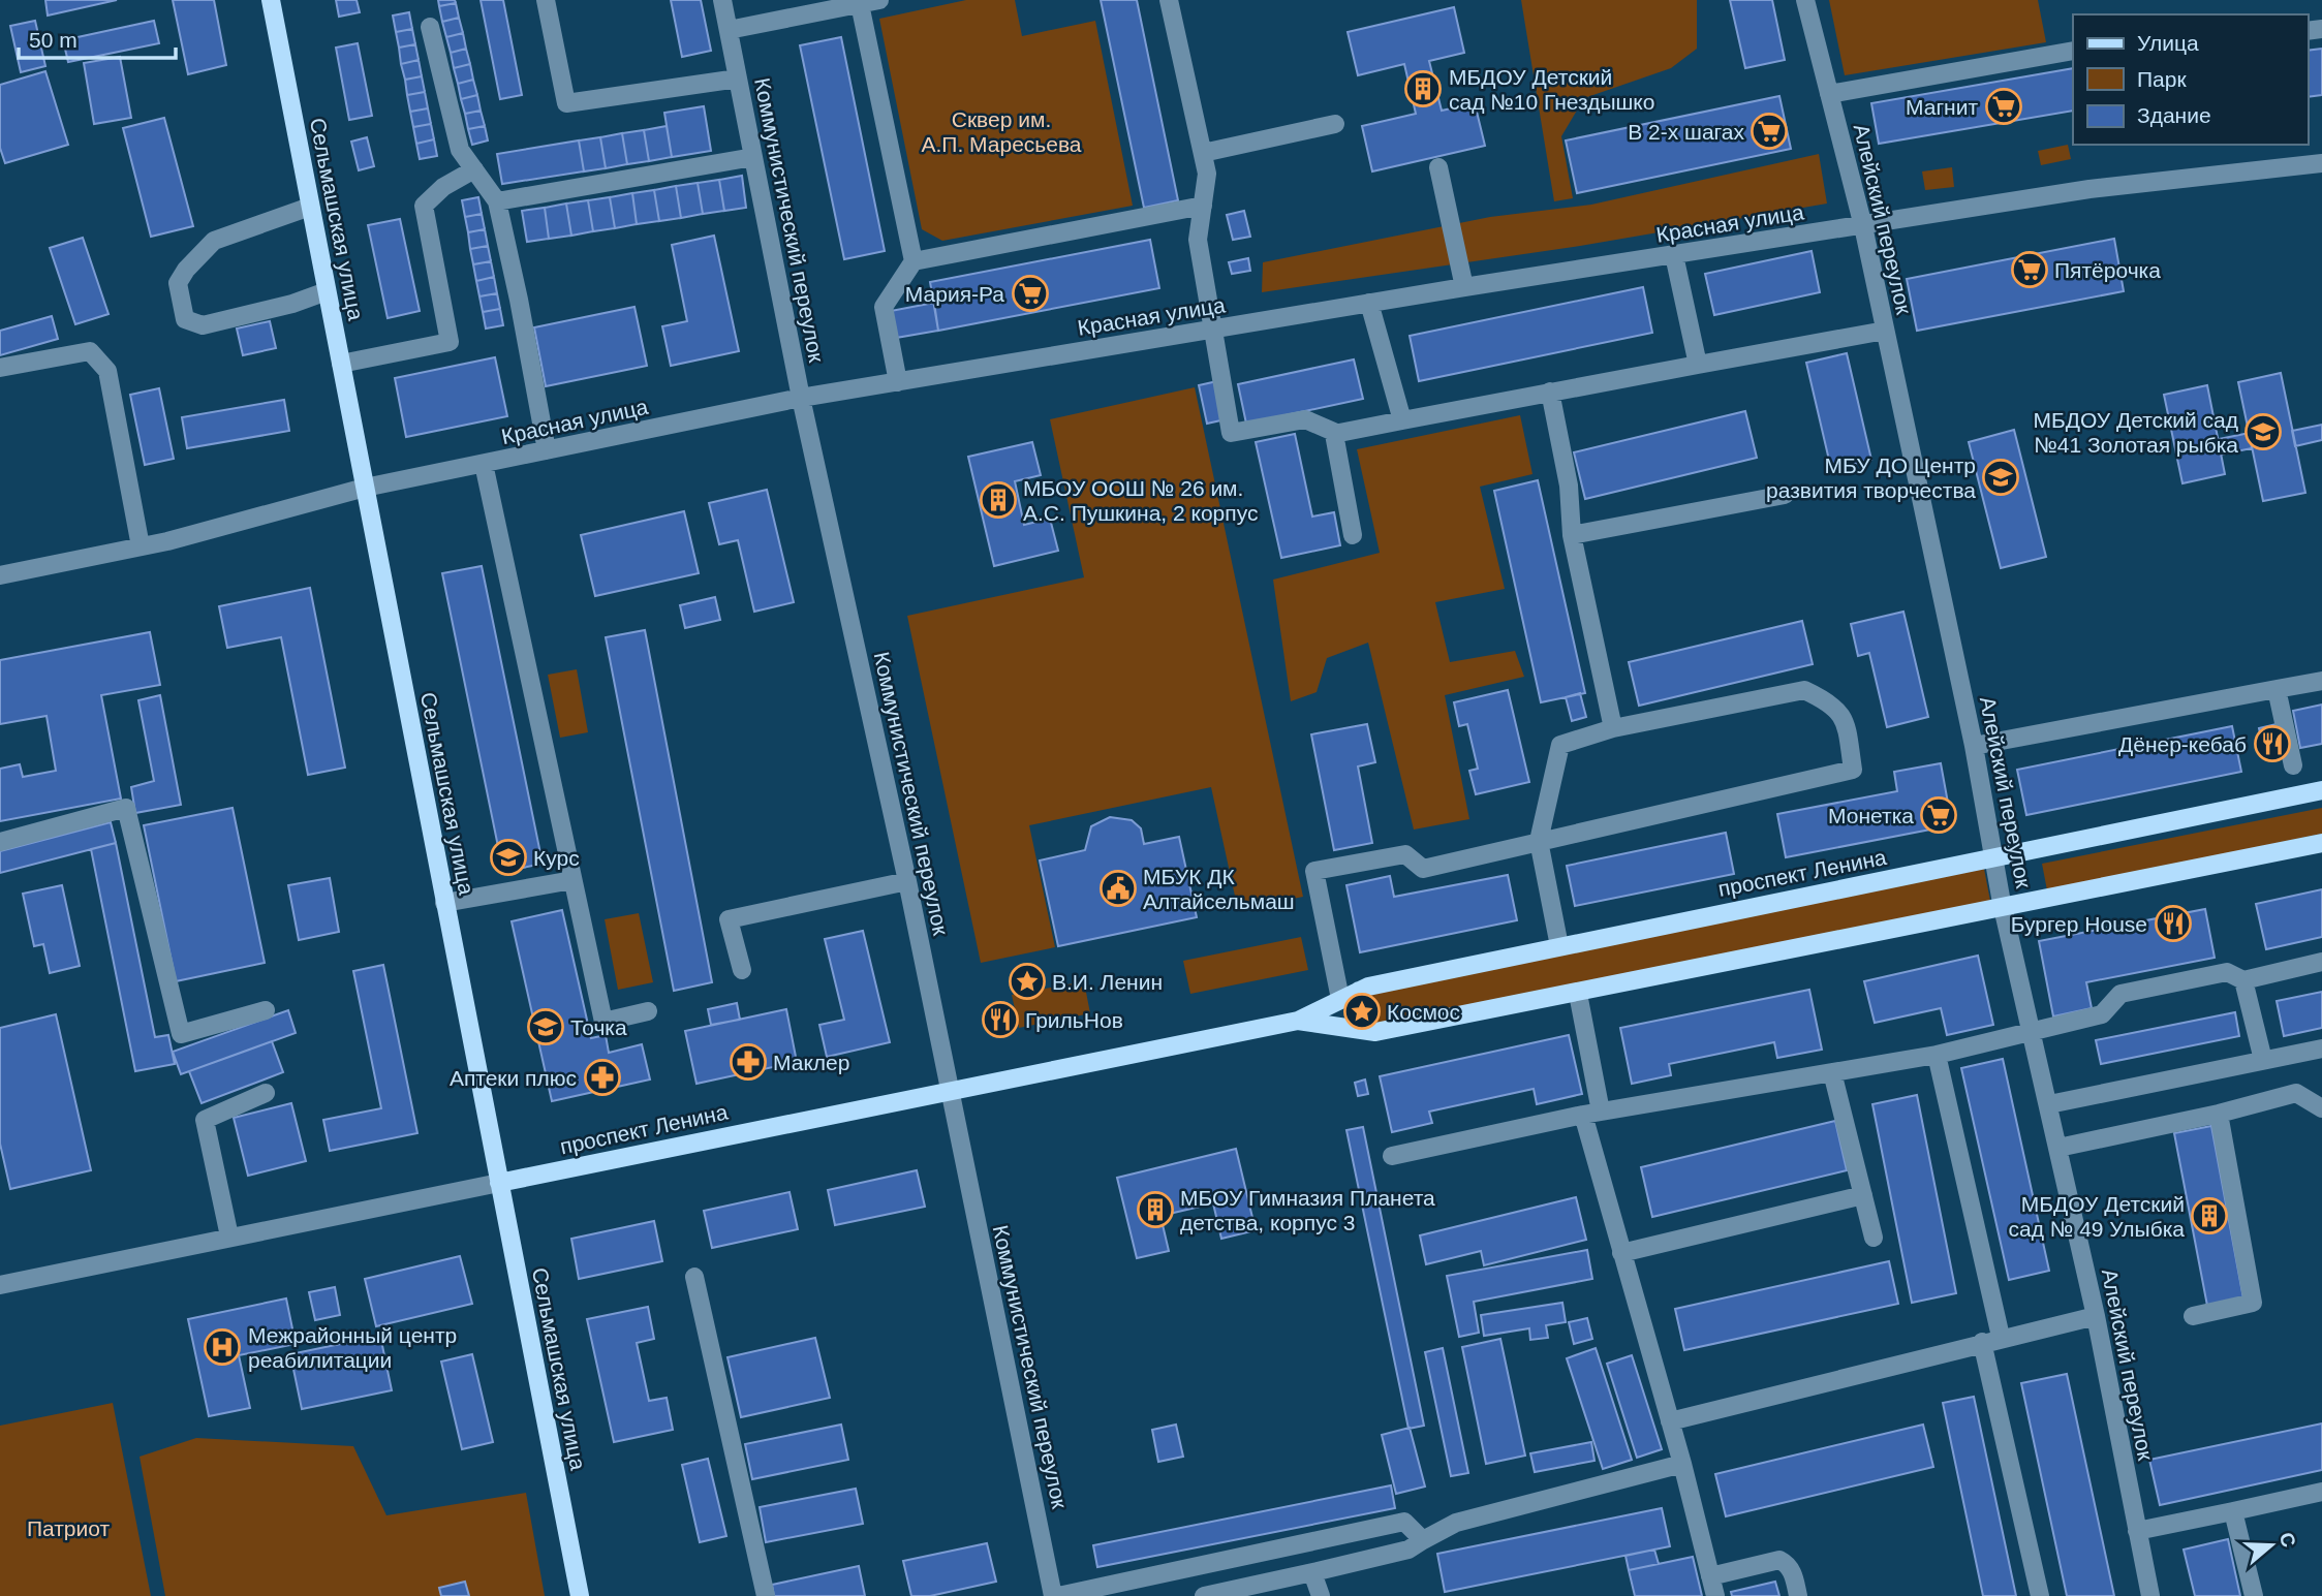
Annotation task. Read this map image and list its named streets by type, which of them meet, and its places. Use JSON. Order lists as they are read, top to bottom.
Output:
{
  "streets": {
    "main road": ["Сельмашская улица", "проспект Ленина"],
    "street": ["Алейский переулок", "Коммунистический переулок", "Красная улица"]
  },
  "crossings": [
    ["Сельмашская улица", "Красная улица"],
    ["Сельмашская улица", "проспект Ленина"],
    ["Алейский переулок", "Красная улица"],
    ["Алейский переулок", "проспект Ленина"],
    ["Коммунистический переулок", "Красная улица"],
    ["Коммунистический переулок", "проспект Ленина"]
  ],
  "parks": ["Сквер им. А.П. Маресьева", "Патриот"],
  "places": {
    "building": [
      "МБДОУ Детский сад №10 Гнездышко",
      "МБОУ ООШ № 26 им. А.С. Пушкина, 2 корпус",
      "МБОУ Гимназия Планета детства, корпус 3",
      "МБДОУ Детский сад № 49 Улыбка"
    ],
    "supermarket": [
      "Магнит",
      "В 2-х шагах",
      "Пятёрочка",
      "Мария-Ра",
      "Монетка"
    ],
    "school or university": [
      "МБДОУ Детский сад №41 Золотая рыбка",
      "МБУ ДО Центр развития творчества",
      "Курс",
      "Точка"
    ],
    "restaurant": ["Дёнер-кебаб", "Бургер House", "ГрильНов"],
    "public building": ["МБУК ДК Алтайсельмаш"],
    "place": ["В.И. Ленин", "Космос"],
    "pharmacy": ["Маклер", "Аптеки плюс"],
    "hospital": ["Межрайонный центр реабилитации"]
  },
  "legend": ["Улица", "Парк", "Здание"],
  "scale_bar": "50 m",
  "north": "right"
}
